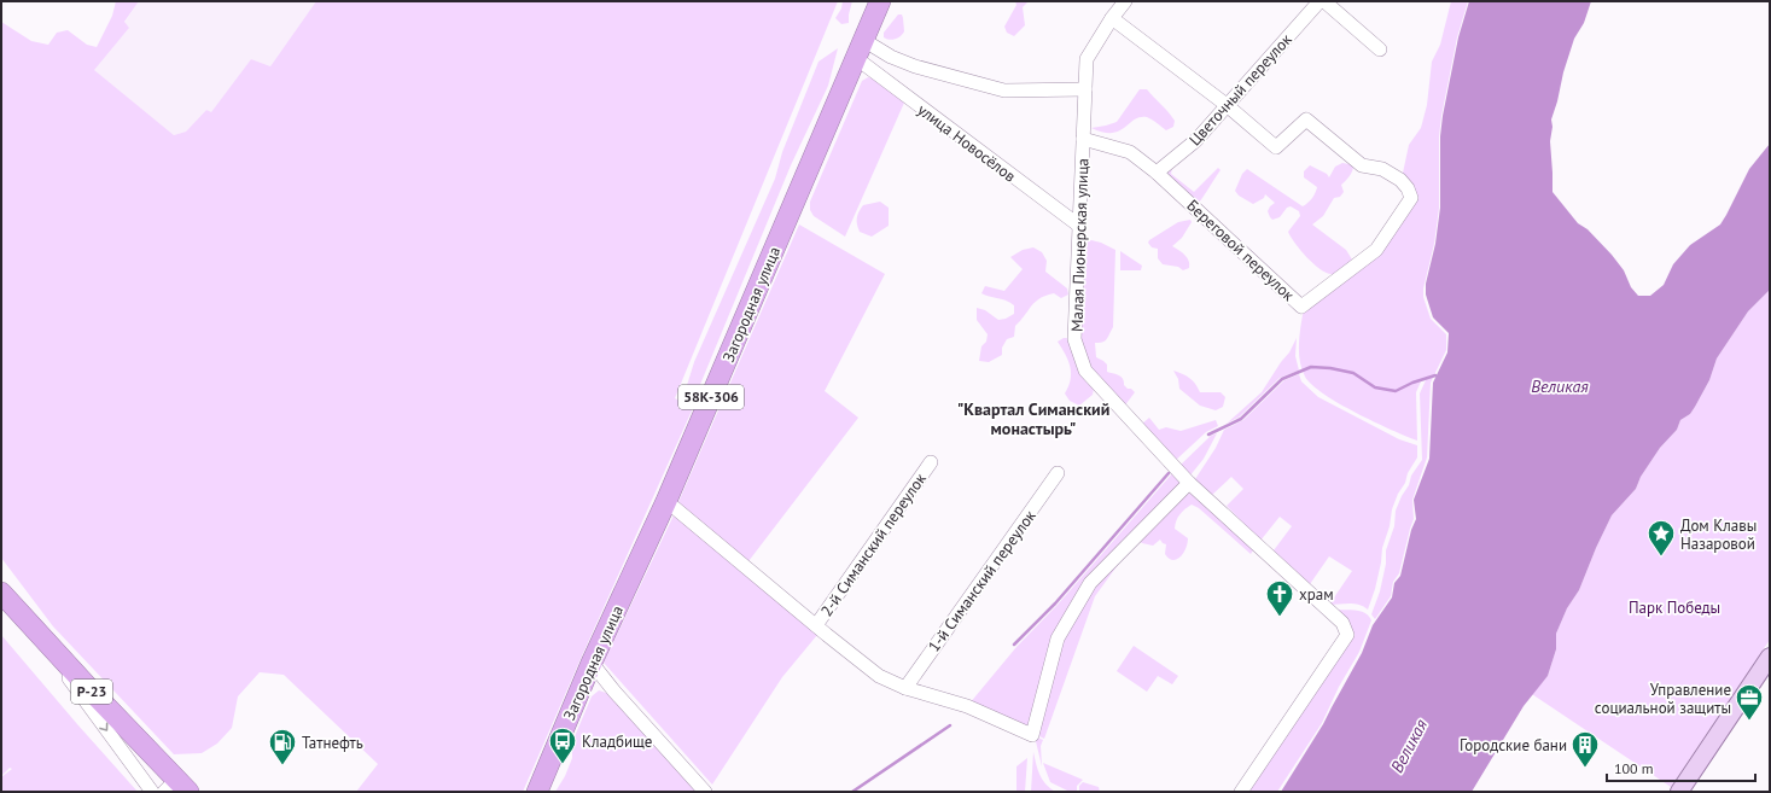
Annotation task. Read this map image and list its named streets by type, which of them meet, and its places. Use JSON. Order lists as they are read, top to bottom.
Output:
{
  "streets": {
    "highway": ["Загородная улица", "58К-306", "Р-23"],
    "street": [
      "Цветочный переулок",
      "улица Новосёлов",
      "Малая Пионерская улица",
      "Береговой переулок",
      "2-й Симанский переулок",
      "1-й Симанский переулок"
    ]
  },
  "crossings": [
    ["Цветочный переулок", "Береговой переулок"],
    ["улица Новосёлов", "Малая Пионерская улица"],
    ["улица Новосёлов", "Загородная улица"],
    ["Малая Пионерская улица", "Береговой переулок"]
  ],
  "districts": ["\"Квартал Симанский монастырь\""],
  "water": ["Великая"],
  "parks": ["Парк Победы"],
  "places": {
    "place": ["Дом Клавы Назаровой"],
    "church": ["храм"],
    "office": ["Управление социальной защиты"],
    "bus stop": ["Кладбище"],
    "fuel station": ["Татнефть"],
    "building": ["Городские бани"]
  },
  "scale_bar": "100 m"
}
